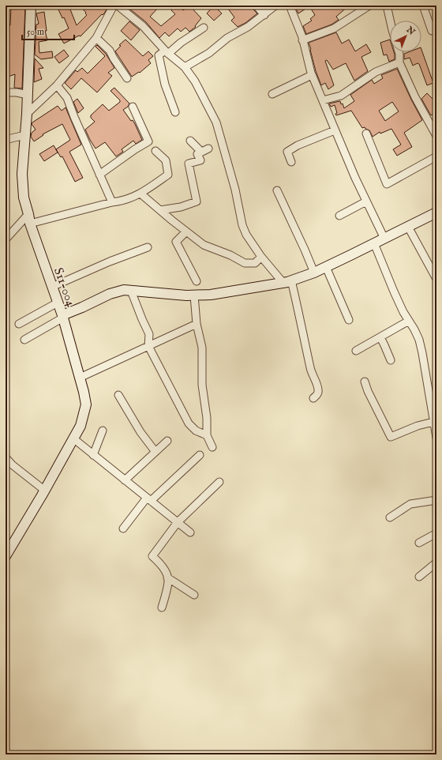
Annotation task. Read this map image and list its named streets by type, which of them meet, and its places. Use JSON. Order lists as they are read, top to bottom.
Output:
{
  "streets": {
    "street": ["S11-004"]
  },
  "scale_bar": "50 m",
  "north": "top right"
}
